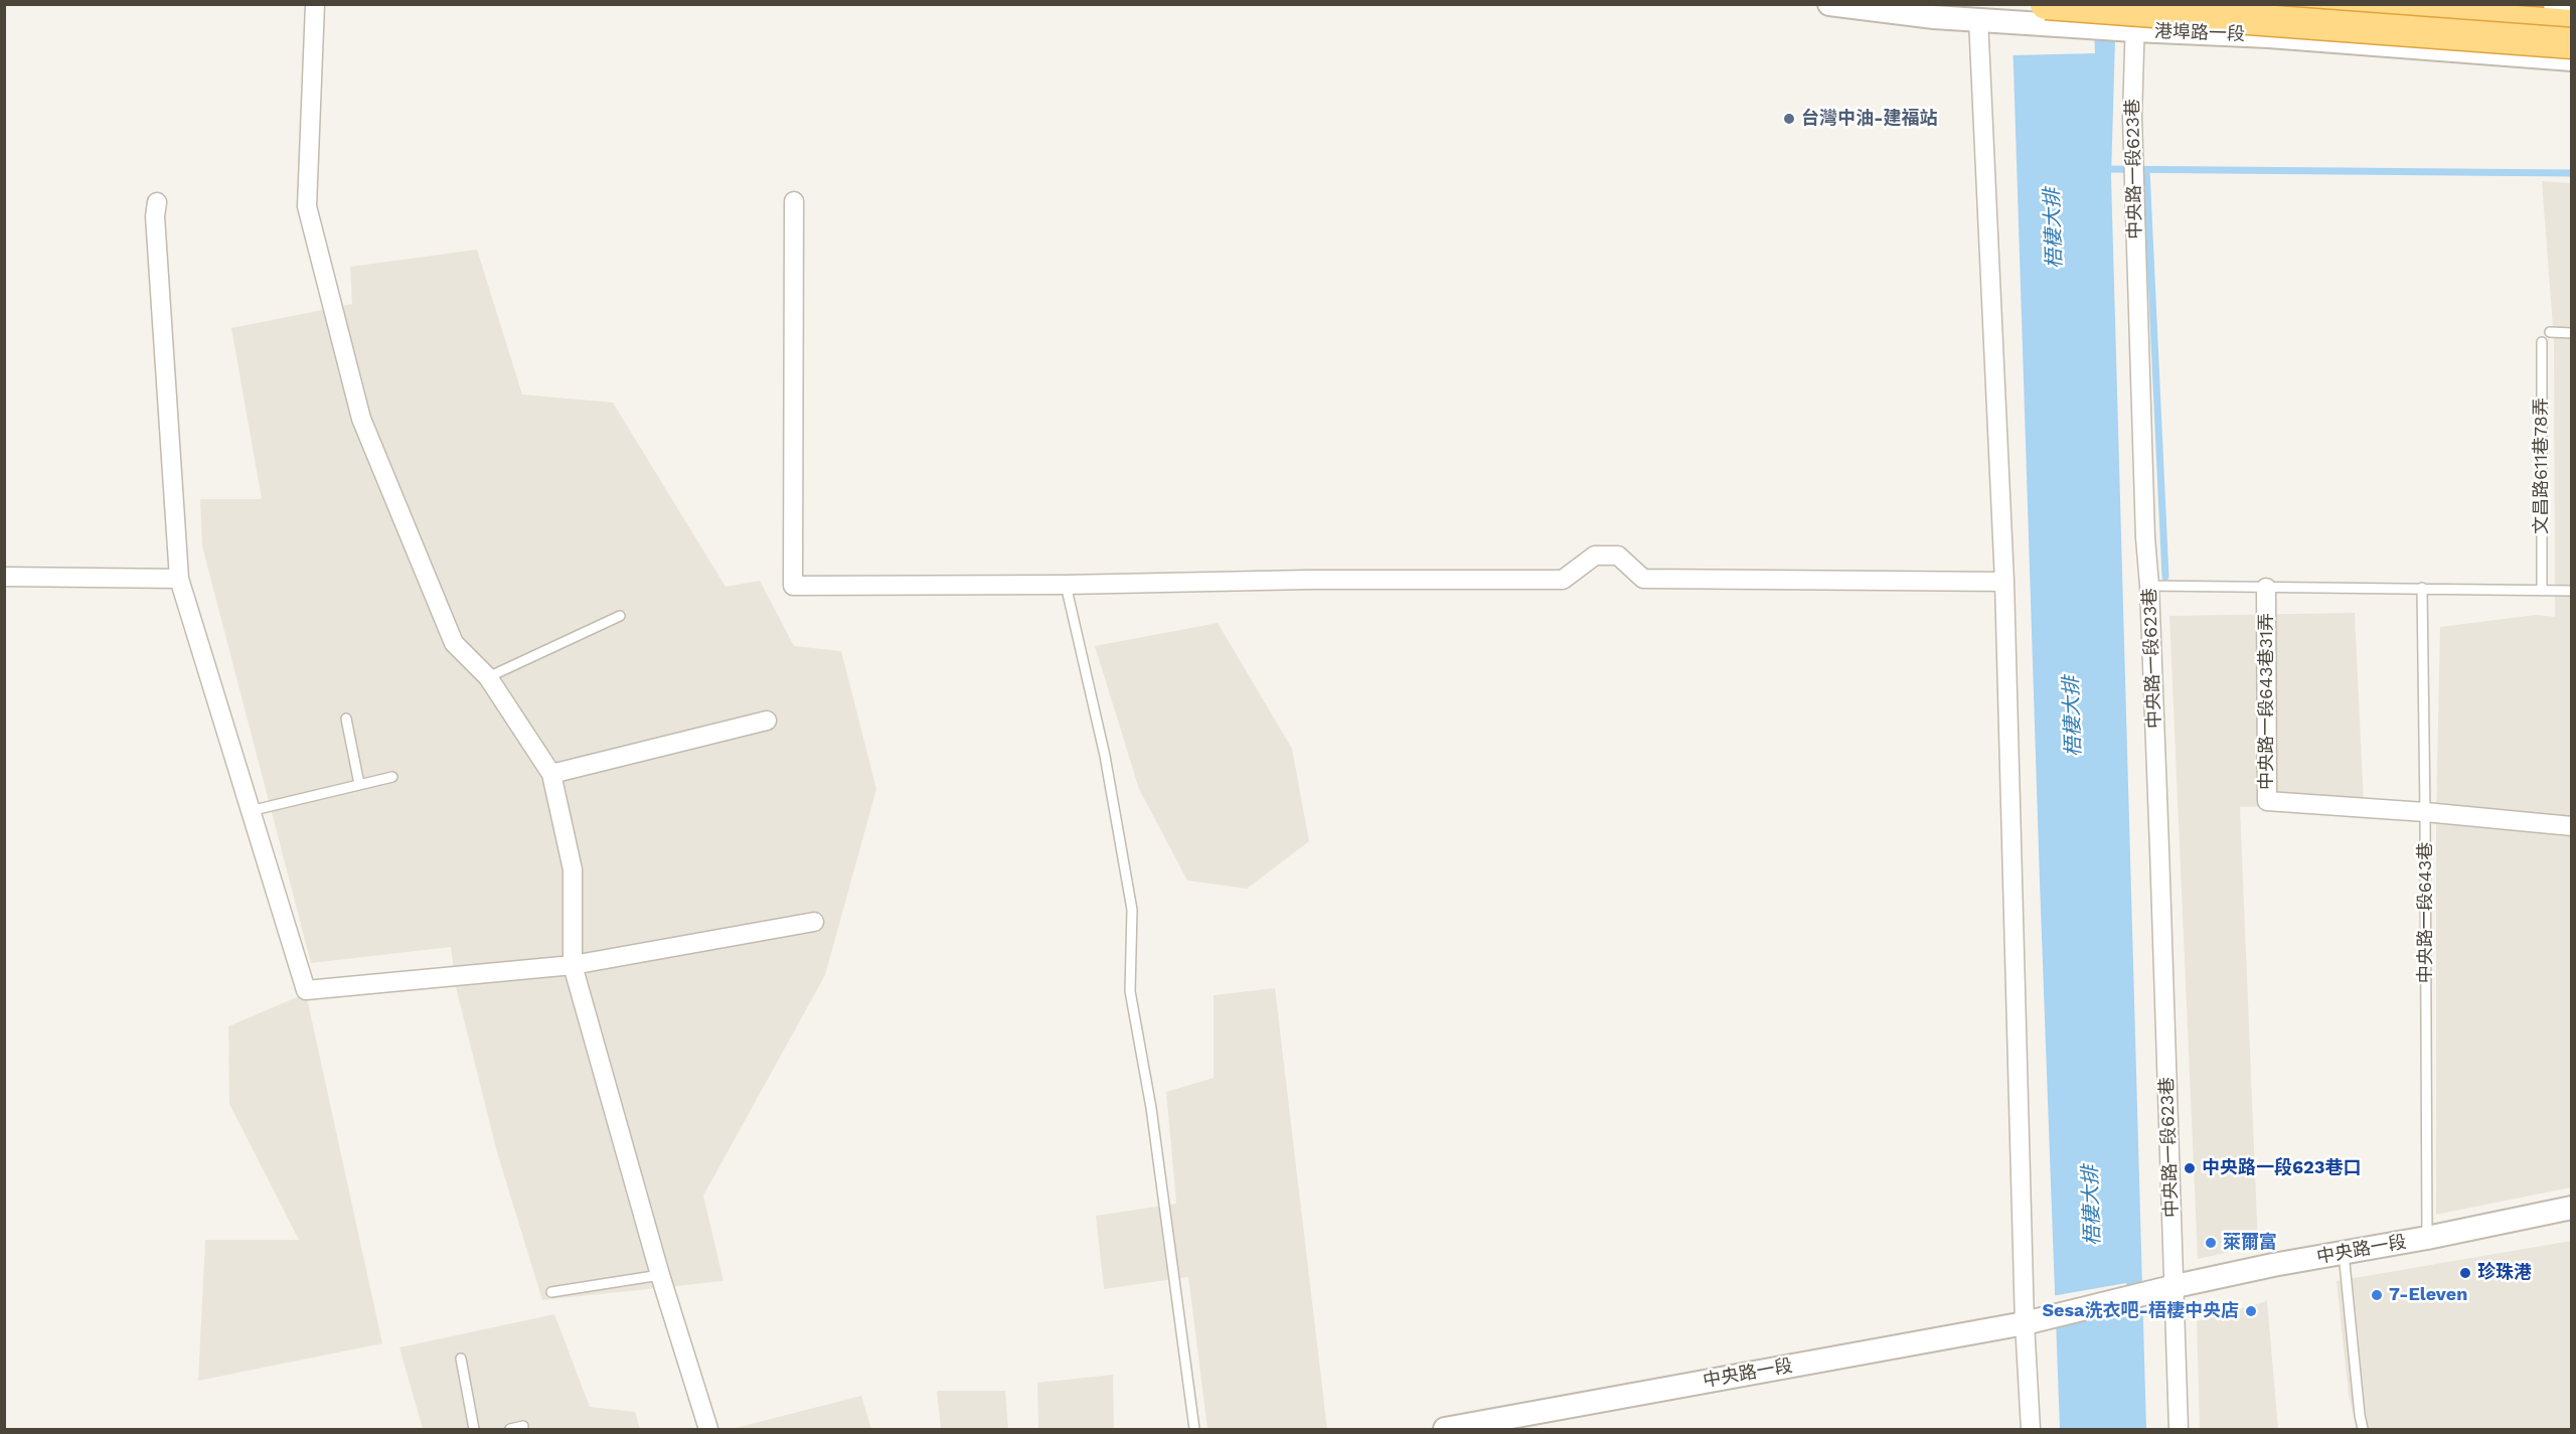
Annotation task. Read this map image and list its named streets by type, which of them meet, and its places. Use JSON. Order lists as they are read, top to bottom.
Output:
{
  "streets": {
    "street": [
      "港埠路一段",
      "中央路一段623巷",
      "中央路一段643巷31弄",
      "中央路一段"
    ],
    "lane": ["文昌路611巷78弄", "中央路一段643巷"]
  },
  "crossings": [
    ["港埠路一段", "中央路一段623巷"],
    ["中央路一段623巷", "中央路一段"],
    ["中央路一段643巷31弄", "中央路一段643巷"],
    ["中央路一段643巷", "中央路一段"]
  ],
  "water": ["梧棲大排"],
  "places": [
    "台灣中油-建福站",
    "中央路一段623巷口",
    "萊爾富",
    "珍珠港",
    "7-Eleven",
    "Sesa洗衣吧-梧棲中央店"
  ]
}
